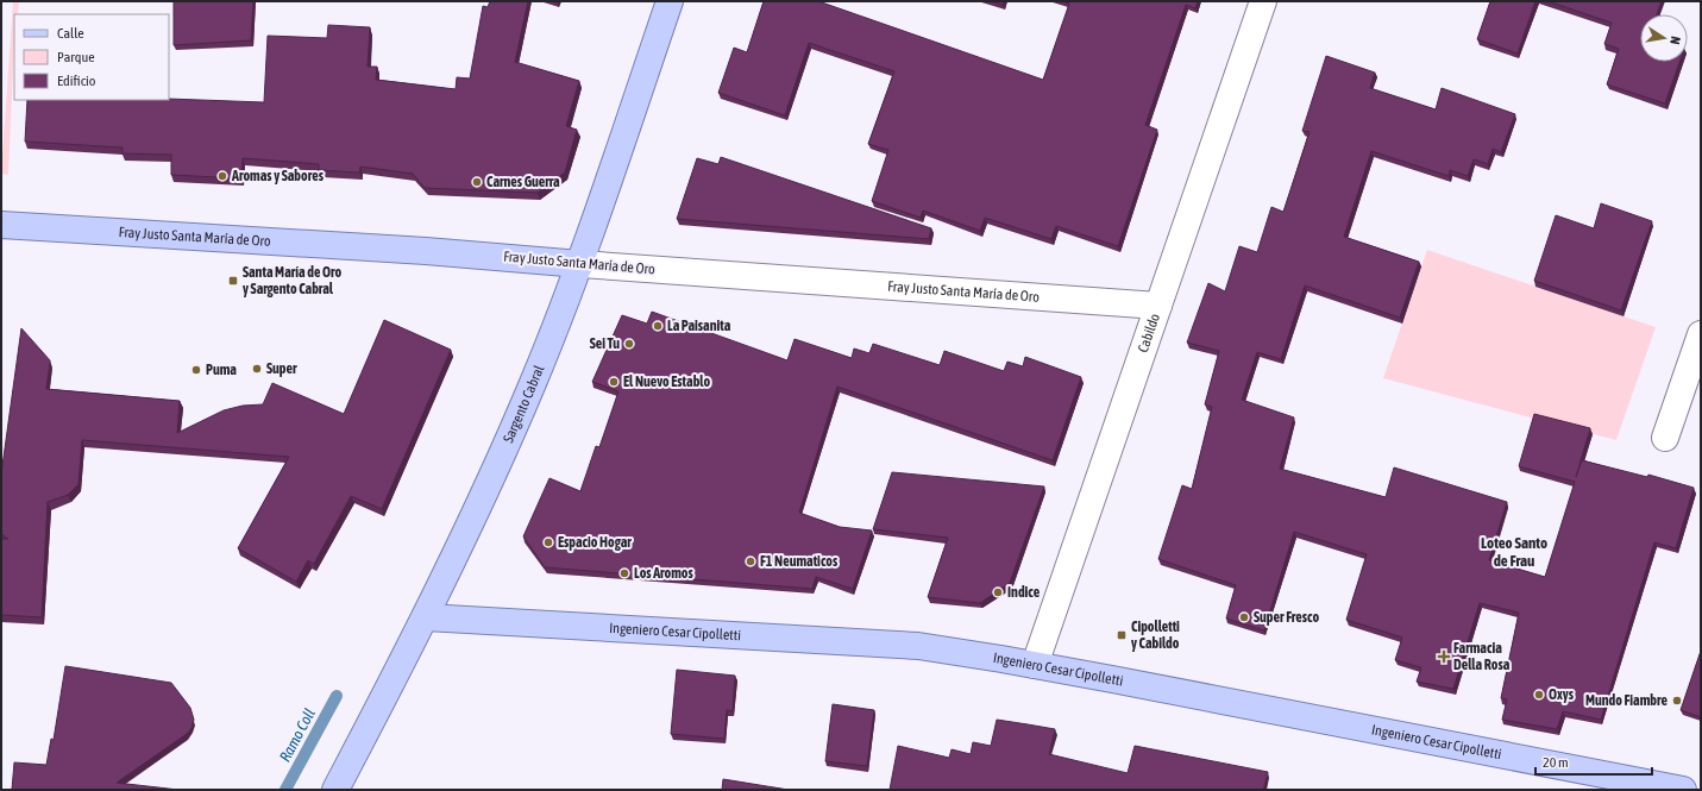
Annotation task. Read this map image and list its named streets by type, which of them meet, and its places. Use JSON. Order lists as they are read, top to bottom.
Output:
{
  "streets": {
    "main road": ["Fray Justo Santa María de Oro", "Sargento Cabral", "Ingeniero Cesar Cipolletti"],
    "street": ["Cabildo"]
  },
  "crossings": [
    ["Fray Justo Santa María de Oro", "Cabildo"],
    ["Fray Justo Santa María de Oro", "Sargento Cabral"],
    ["Cabildo", "Ingeniero Cesar Cipolletti"],
    ["Sargento Cabral", "Ingeniero Cesar Cipolletti"]
  ],
  "districts": ["Loteo Santo de Frau"],
  "water": ["Ramo Coll"],
  "places": {
    "other": [
      "Aromas y Sabores",
      "Carnes Guerra",
      "La Paisanita",
      "Sei Tu",
      "Super",
      "Puma",
      "El Nuevo Establo",
      "Espacio Hogar",
      "F1 Neumaticos",
      "Los Aromos",
      "Indice",
      "Super Fresco",
      "Oxys",
      "Mundo Fiambre"
    ],
    "transit": ["Santa María de Oro y Sargento Cabral", "Cipolletti y Cabildo"],
    "health": ["Farmacia Della Rosa"]
  },
  "legend": ["Calle", "Parque", "Edificio"],
  "scale_bar": "20 m",
  "north": "right"
}
